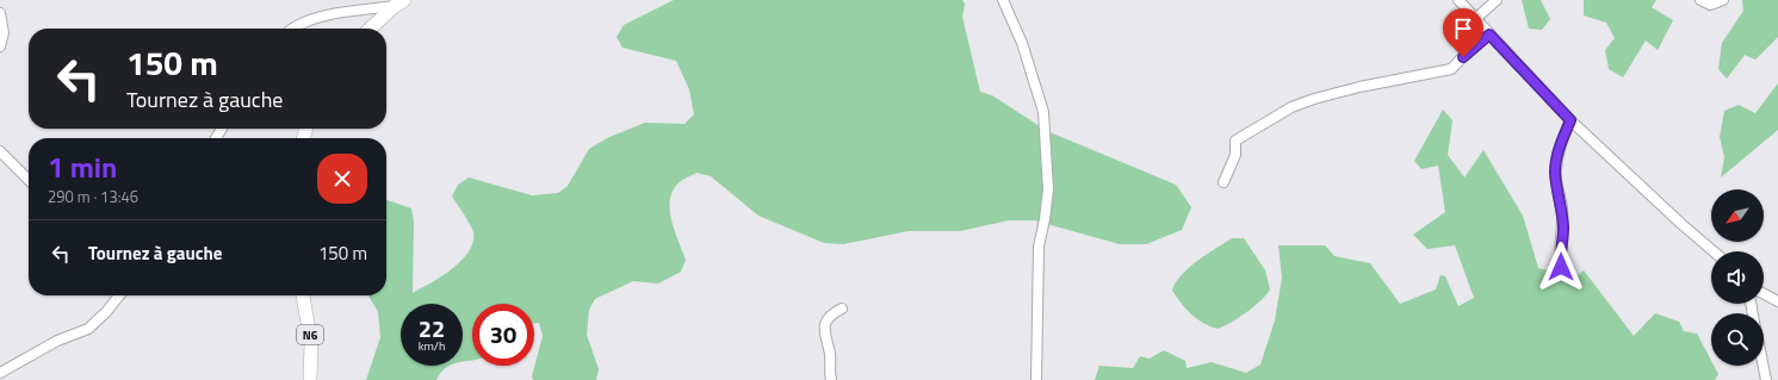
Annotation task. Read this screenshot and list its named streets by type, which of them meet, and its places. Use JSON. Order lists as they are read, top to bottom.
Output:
{
  "streets": {
    "highway": ["N6"]
  },
  "north": "bottom left",
  "page": {
    "turn": ["150 m", "Tournez à gauche"],
    "heading": ["1 min", "290 m · 13:46"],
    "list": [
      {
        "name": "Tournez à gauche",
        "value": "150 m"
      }
    ],
    "speed": "22 km/h",
    "limit": "30"
  }
}
